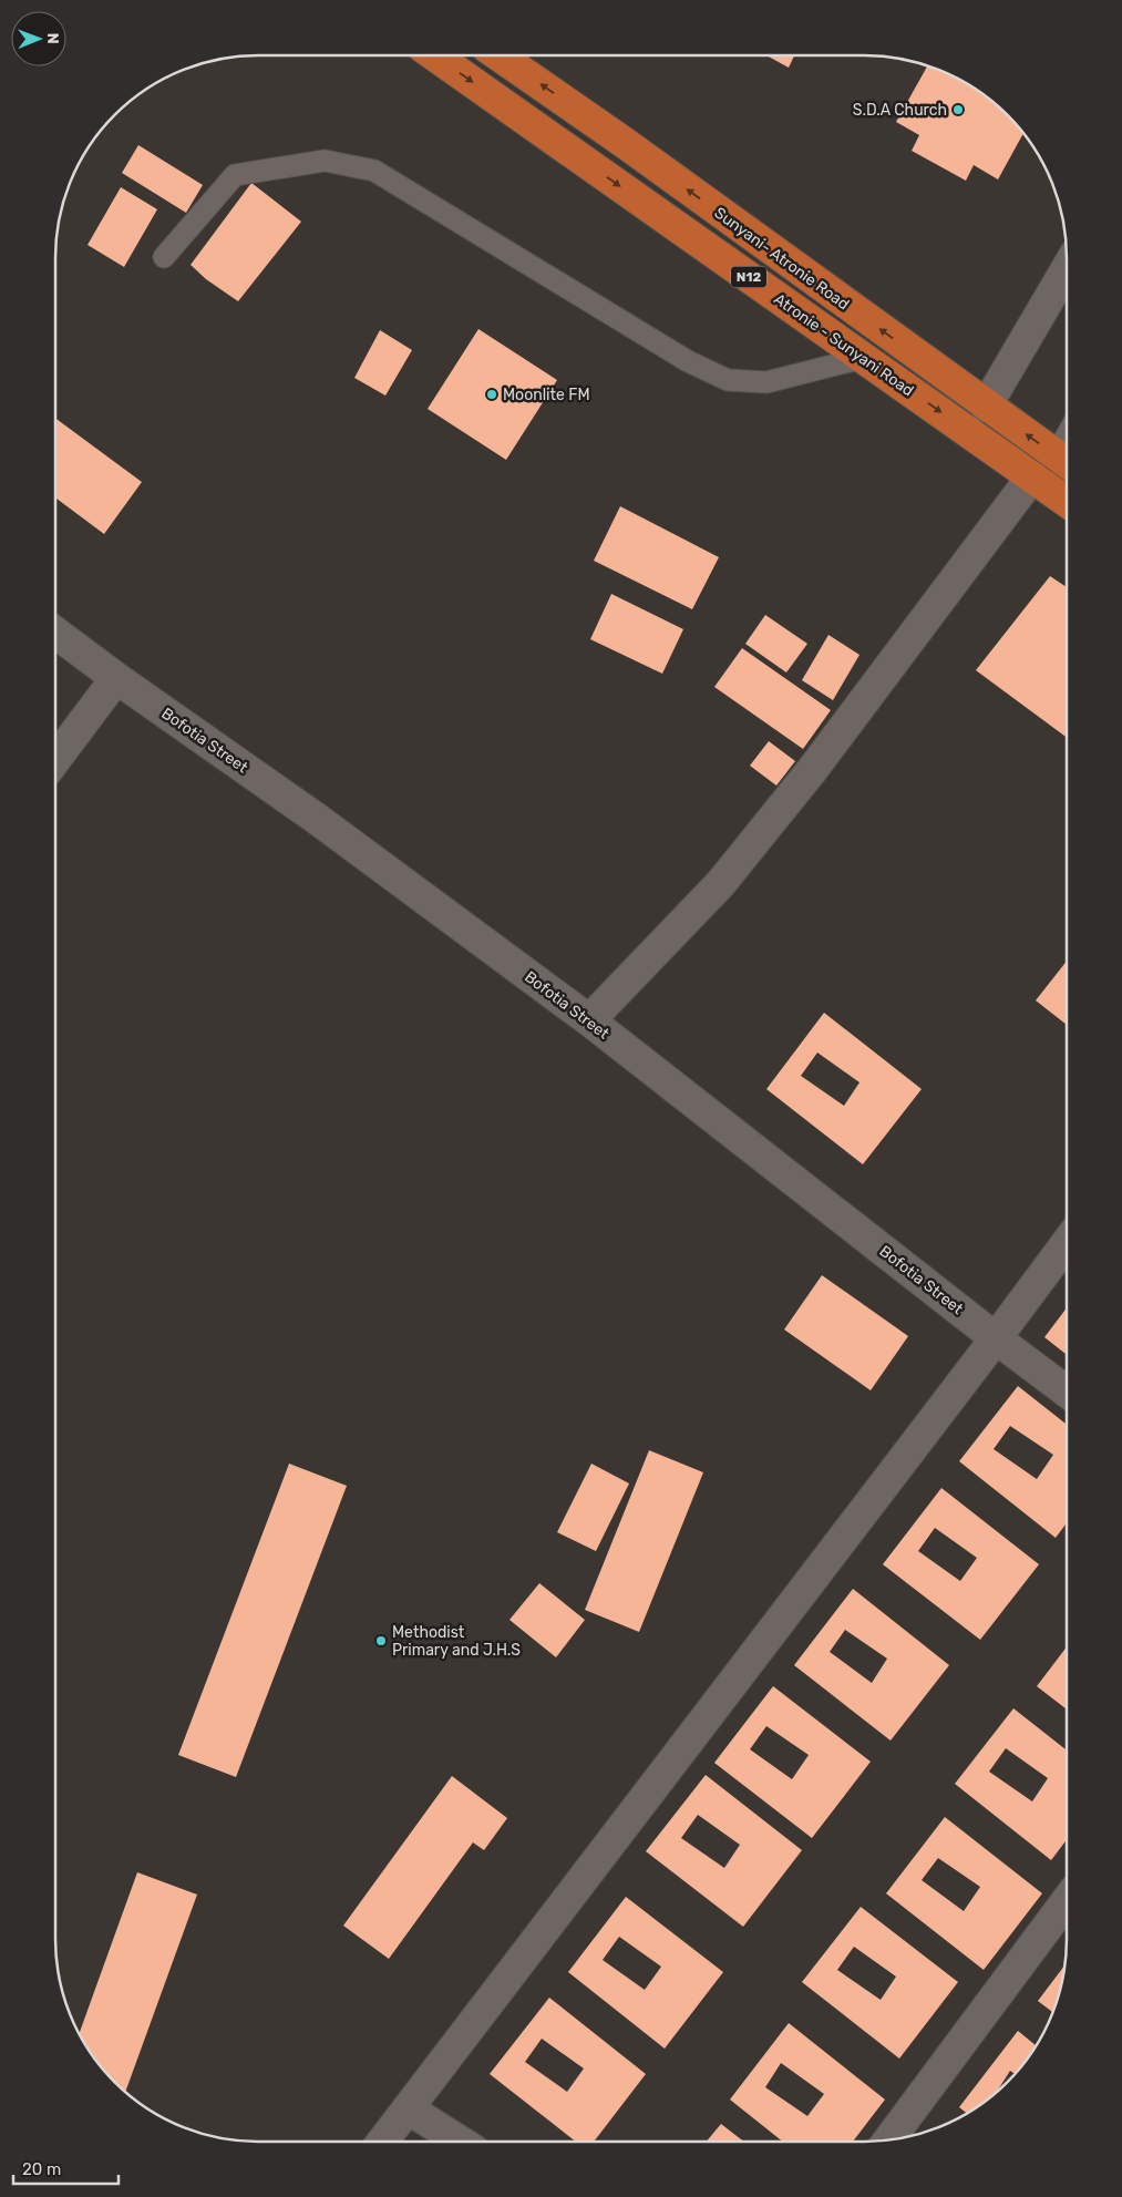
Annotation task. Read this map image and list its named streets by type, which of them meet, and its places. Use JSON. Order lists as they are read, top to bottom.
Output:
{
  "streets": {
    "highway": ["Sunyani- Atronie Road", "N12", "Atronie - Sunyani Road"],
    "street": ["Bofotia Street"]
  },
  "one_way": ["Sunyani- Atronie Road", "Atronie - Sunyani Road"],
  "places": ["S.D.A Church", "Moonlite FM", "Methodist Primary and J.H.S"],
  "scale_bar": "20 m",
  "north": "right"
}
